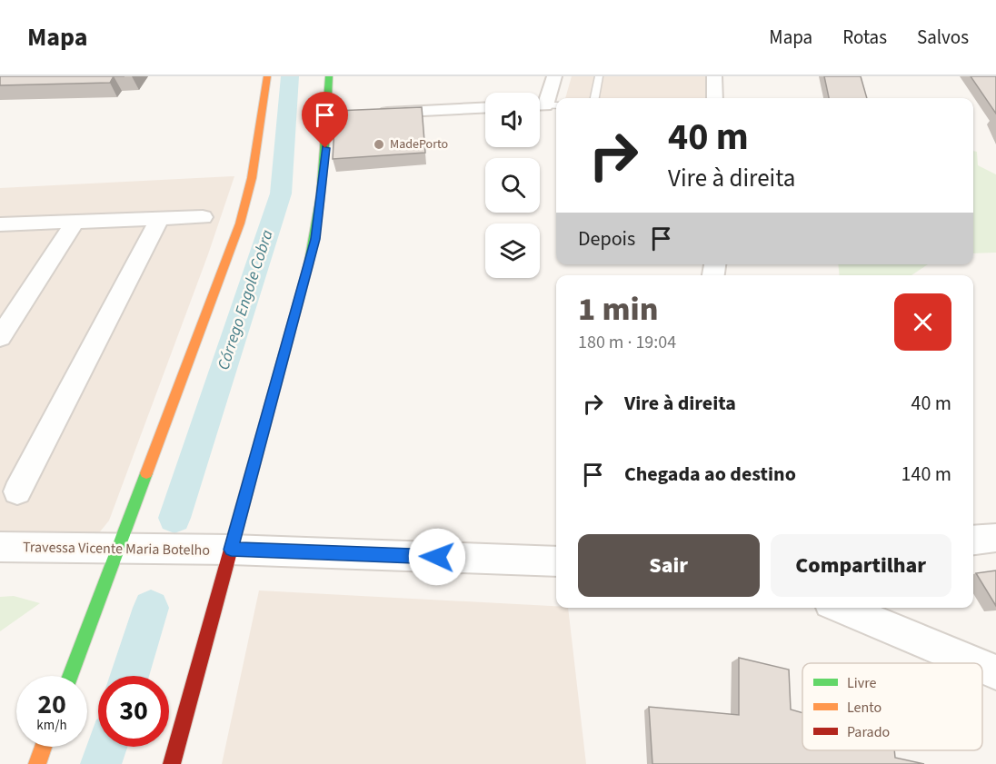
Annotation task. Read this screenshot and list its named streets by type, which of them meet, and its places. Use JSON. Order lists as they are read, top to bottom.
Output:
{
  "streets": {
    "street": ["Travessa Vicente Maria Botelho"]
  },
  "water": ["Córrego Engole Cobra"],
  "places": ["MadePorto"],
  "legend": ["Livre", "Lento", "Parado"],
  "page": {
    "header": "Mapa",
    "nav": ["Mapa", "Rotas", "Salvos"],
    "turn": ["40 m", "Vire à direita"],
    "then": "Depois",
    "heading": ["1 min", "180 m · 19:04"],
    "list": [
      {
        "name": "Vire à direita",
        "value": "40 m"
      },
      {
        "name": "Chegada ao destino",
        "value": "140 m"
      }
    ],
    "buttons": ["Sair", "Compartilhar"],
    "speed": "20 km/h",
    "limit": "30"
  }
}
